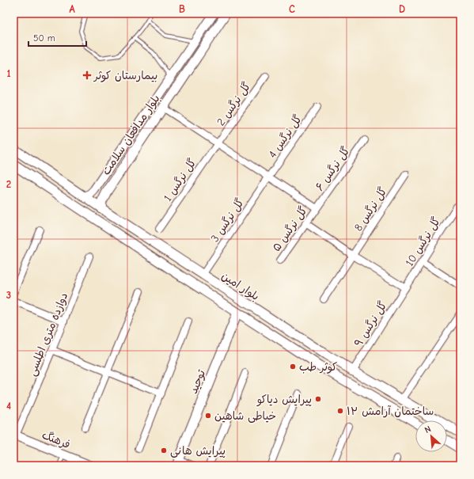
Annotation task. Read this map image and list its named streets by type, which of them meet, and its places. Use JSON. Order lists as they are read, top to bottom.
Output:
{
  "streets": {
    "main road": [
      "بلوار مدافعان سلامت",
      "بلوار امین",
      "توحید",
      "فرهنگ"
    ],
    "street": [
      "گل نرگس 2",
      "گل نرگس 4",
      "گل نرگس ۶",
      "گل نرگس 1",
      "گل نرگس 8",
      "گل نرگس 3",
      "گل نرگس ۵",
      "گل نرگس 10",
      "گل نرگس ۹",
      "دوازده متری اطلسی"
    ]
  },
  "crossings": [
    ["گل نرگس 2", "گل نرگس 1"],
    ["بلوار مدافعان سلامت", "بلوار امین"],
    ["گل نرگس 4", "گل نرگس 3"],
    ["گل نرگس ۶", "گل نرگس ۵"],
    ["گل نرگس 3", "بلوار امین"],
    ["گل نرگس 10", "گل نرگس ۹"],
    ["بلوار امین", "گل نرگس ۹"],
    ["دوازده متری اطلسی", "فرهنگ"]
  ],
  "places": {
    "health": ["بیمارستان کوثر"],
    "other": [
      "کوثر طب",
      "پیرایش دیاکو",
      "ساختمان آرامش ۱۲",
      "خیاطی شاهین",
      "پیرایش هانی"
    ]
  },
  "scale_bar": "50 m",
  "north": "top left",
  "grid": {
    "columns": [
      "A",
      "B",
      "C",
      "D"
    ],
    "rows": [
      "1",
      "2",
      "3",
      "4"
    ]
  }
}
